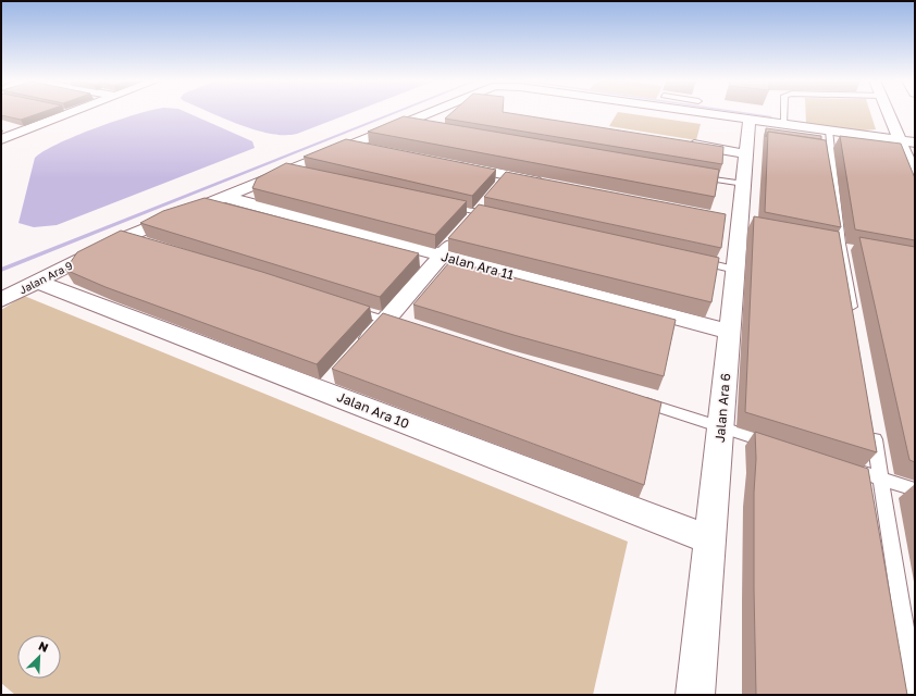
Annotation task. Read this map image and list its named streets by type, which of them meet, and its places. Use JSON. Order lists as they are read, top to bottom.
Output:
{
  "streets": {
    "street": [
      "Jalan Ara 11",
      "Jalan Ara 9",
      "Jalan Ara 6",
      "Jalan Ara 10"
    ]
  },
  "crossings": [
    ["Jalan Ara 11", "Jalan Ara 9"],
    ["Jalan Ara 11", "Jalan Ara 6"],
    ["Jalan Ara 9", "Jalan Ara 6"],
    ["Jalan Ara 9", "Jalan Ara 10"],
    ["Jalan Ara 6", "Jalan Ara 10"]
  ],
  "north": "top right"
}
